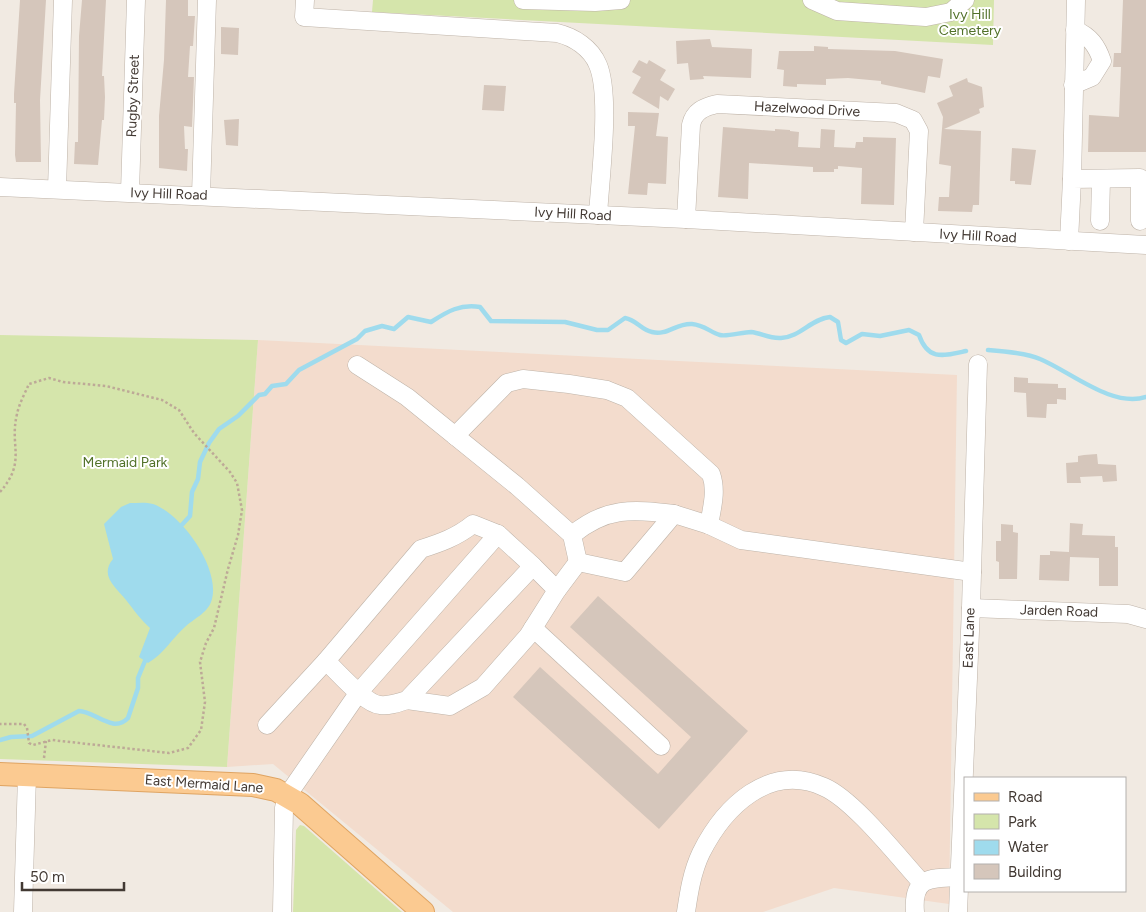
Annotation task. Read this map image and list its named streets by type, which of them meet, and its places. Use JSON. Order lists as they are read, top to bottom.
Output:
{
  "streets": {
    "main road": ["East Mermaid Lane"],
    "street": [
      "Rugby Street",
      "Hazelwood Drive",
      "Ivy Hill Road",
      "Jarden Road",
      "East Lane"
    ]
  },
  "crossings": [
    ["Rugby Street", "Ivy Hill Road"],
    ["Hazelwood Drive", "Ivy Hill Road"],
    ["Jarden Road", "East Lane"]
  ],
  "parks": ["Ivy Hill Cemetery", "Mermaid Park"],
  "legend": [
    "Road",
    "Park",
    "Water",
    "Building"
  ],
  "scale_bar": "50 m"
}
